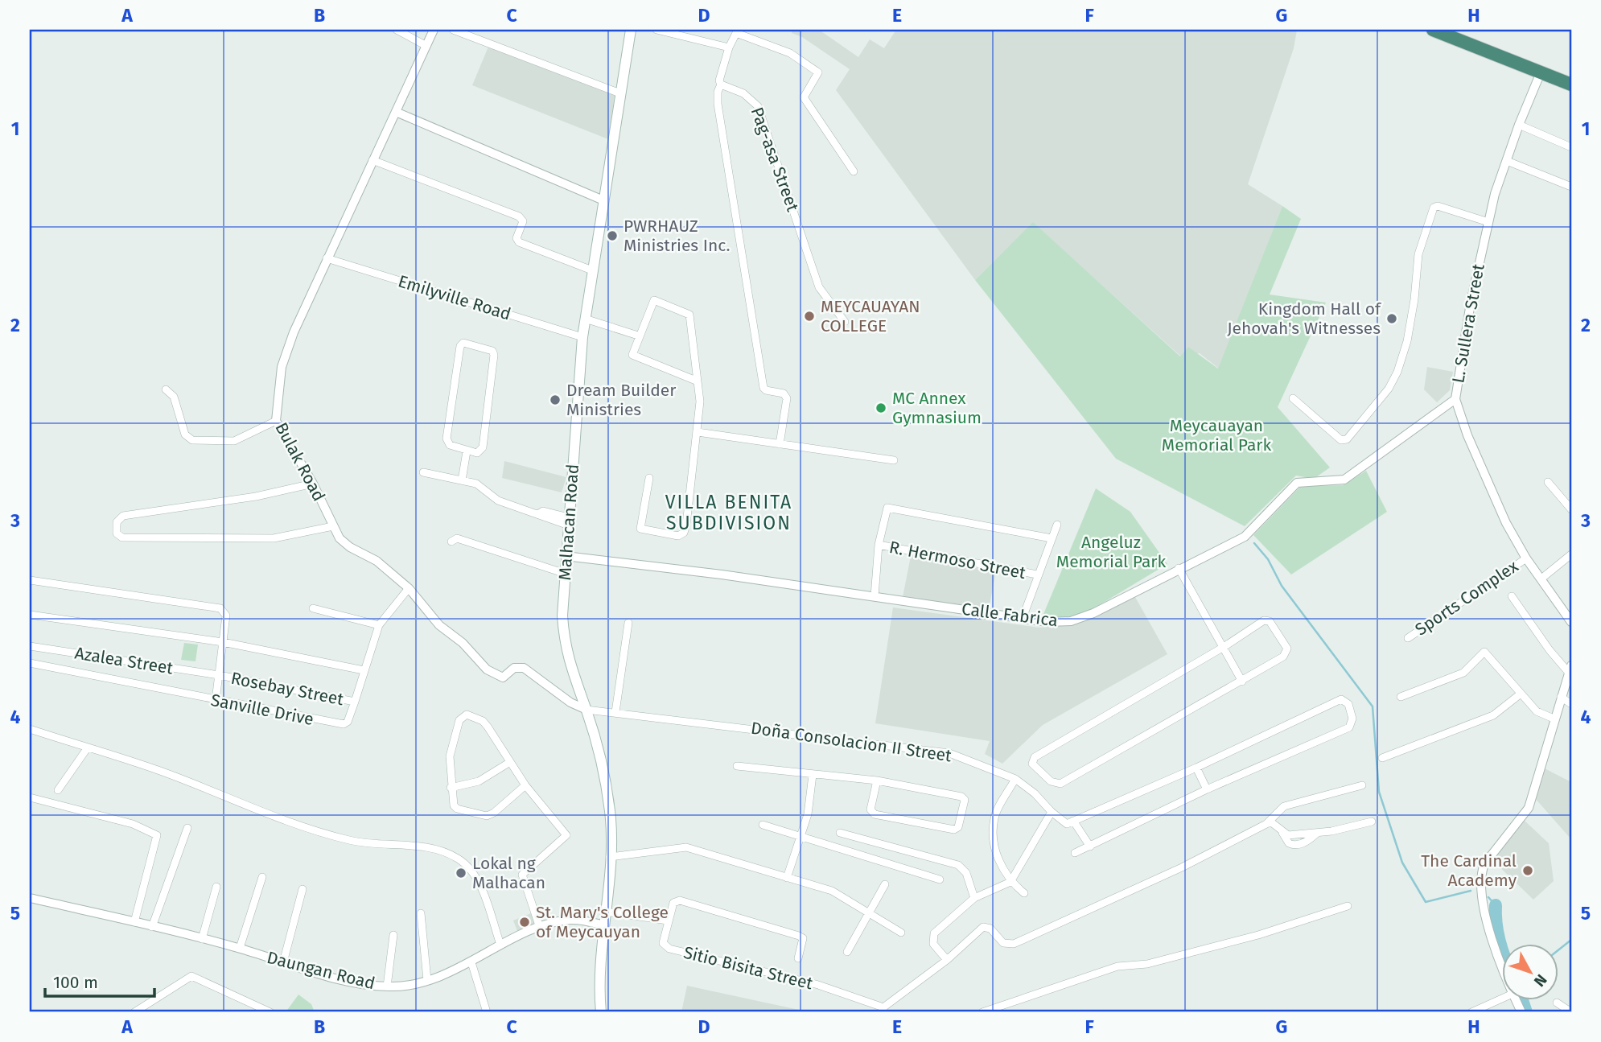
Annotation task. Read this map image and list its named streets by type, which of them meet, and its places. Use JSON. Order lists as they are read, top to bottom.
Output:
{
  "streets": {
    "main road": ["Malhacan Road"],
    "street": [
      "Pag-asa Street",
      "Emilyville Road",
      "L. Sullera Street",
      "Bulak Road",
      "R. Hermoso Street",
      "Sports Complex",
      "Calle Fabrica",
      "Azalea Street",
      "Rosebay Street",
      "Sanville Drive",
      "Doña Consolacion II Street",
      "Sitio Bisita Street",
      "Daungan Road"
    ]
  },
  "crossings": [
    ["Emilyville Road", "Bulak Road"],
    ["Emilyville Road", "Malhacan Road"],
    ["L. Sullera Street", "Sports Complex"],
    ["L. Sullera Street", "Calle Fabrica"],
    ["Bulak Road", "Malhacan Road"],
    ["Bulak Road", "Sanville Drive"],
    ["Bulak Road", "Doña Consolacion II Street"],
    ["Malhacan Road", "Calle Fabrica"],
    ["Malhacan Road", "Doña Consolacion II Street"],
    ["Malhacan Road", "Daungan Road"],
    ["Azalea Street", "Rosebay Street"],
    ["Rosebay Street", "Sanville Drive"]
  ],
  "districts": ["VILLA BENITA SUBDIVISION"],
  "parks": ["Meycauayan Memorial Park", "Angeluz Memorial Park"],
  "places": [
    "PWRHAUZ Ministries Inc.",
    "MEYCAUAYAN COLLEGE",
    "Kingdom Hall of Jehovah's Witnesses",
    "Dream Builder Ministries",
    "MC Annex Gymnasium",
    "The Cardinal Academy",
    "Lokal ng Malhacan",
    "St. Mary's College of Meycauyan"
  ],
  "scale_bar": "100 m",
  "north": "bottom right",
  "grid": {
    "columns": [
      "A",
      "B",
      "C",
      "D",
      "E",
      "F",
      "G",
      "H"
    ],
    "rows": [
      "1",
      "2",
      "3",
      "4",
      "5"
    ]
  }
}
